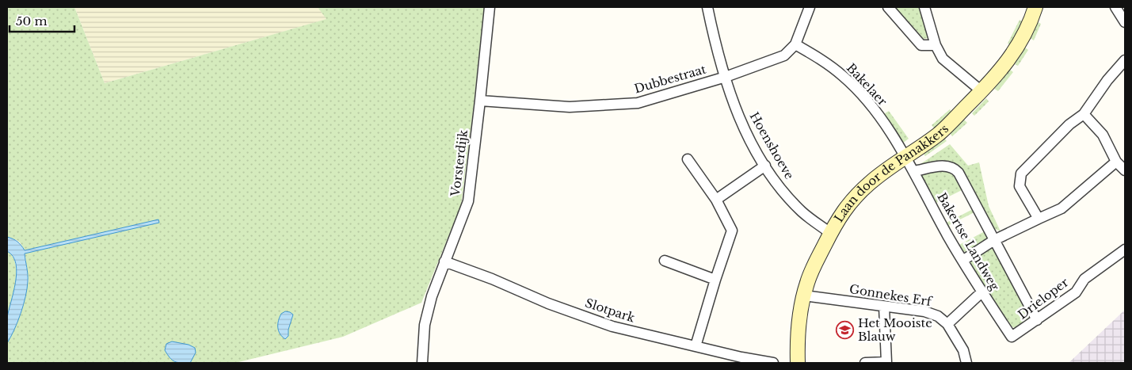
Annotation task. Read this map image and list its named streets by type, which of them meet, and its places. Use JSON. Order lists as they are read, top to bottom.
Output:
{
  "streets": {
    "street": [
      "Dubbestraat",
      "Bakelaer",
      "Hoenshoeve",
      "Vorsterdijk",
      "Laan door de Panakkers",
      "Bakertse Landweg",
      "Gonnekes Erf",
      "Drieloper",
      "Slotpark"
    ]
  },
  "crossings": [
    ["Dubbestraat", "Bakelaer"],
    ["Dubbestraat", "Hoenshoeve"],
    ["Dubbestraat", "Vorsterdijk"],
    ["Bakelaer", "Laan door de Panakkers"],
    ["Bakelaer", "Bakertse Landweg"],
    ["Hoenshoeve", "Laan door de Panakkers"],
    ["Vorsterdijk", "Slotpark"],
    ["Laan door de Panakkers", "Bakertse Landweg"],
    ["Laan door de Panakkers", "Gonnekes Erf"],
    ["Bakertse Landweg", "Drieloper"]
  ],
  "places": {
    "school or university": ["Het Mooiste Blauw"]
  },
  "scale_bar": "50 m"
}
